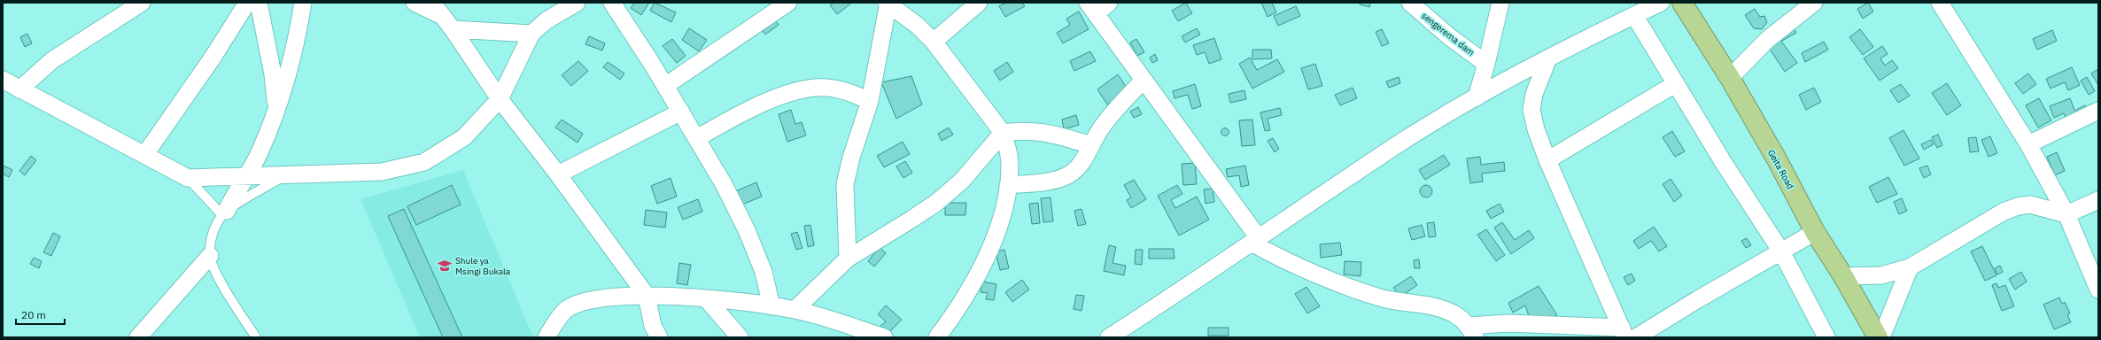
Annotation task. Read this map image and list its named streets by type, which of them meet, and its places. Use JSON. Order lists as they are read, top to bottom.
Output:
{
  "streets": {
    "highway": ["Geita Road"],
    "street": ["sengerema dam"]
  },
  "places": {
    "school or university": ["Shule ya Msingi Bukala"]
  },
  "scale_bar": "20 m"
}
